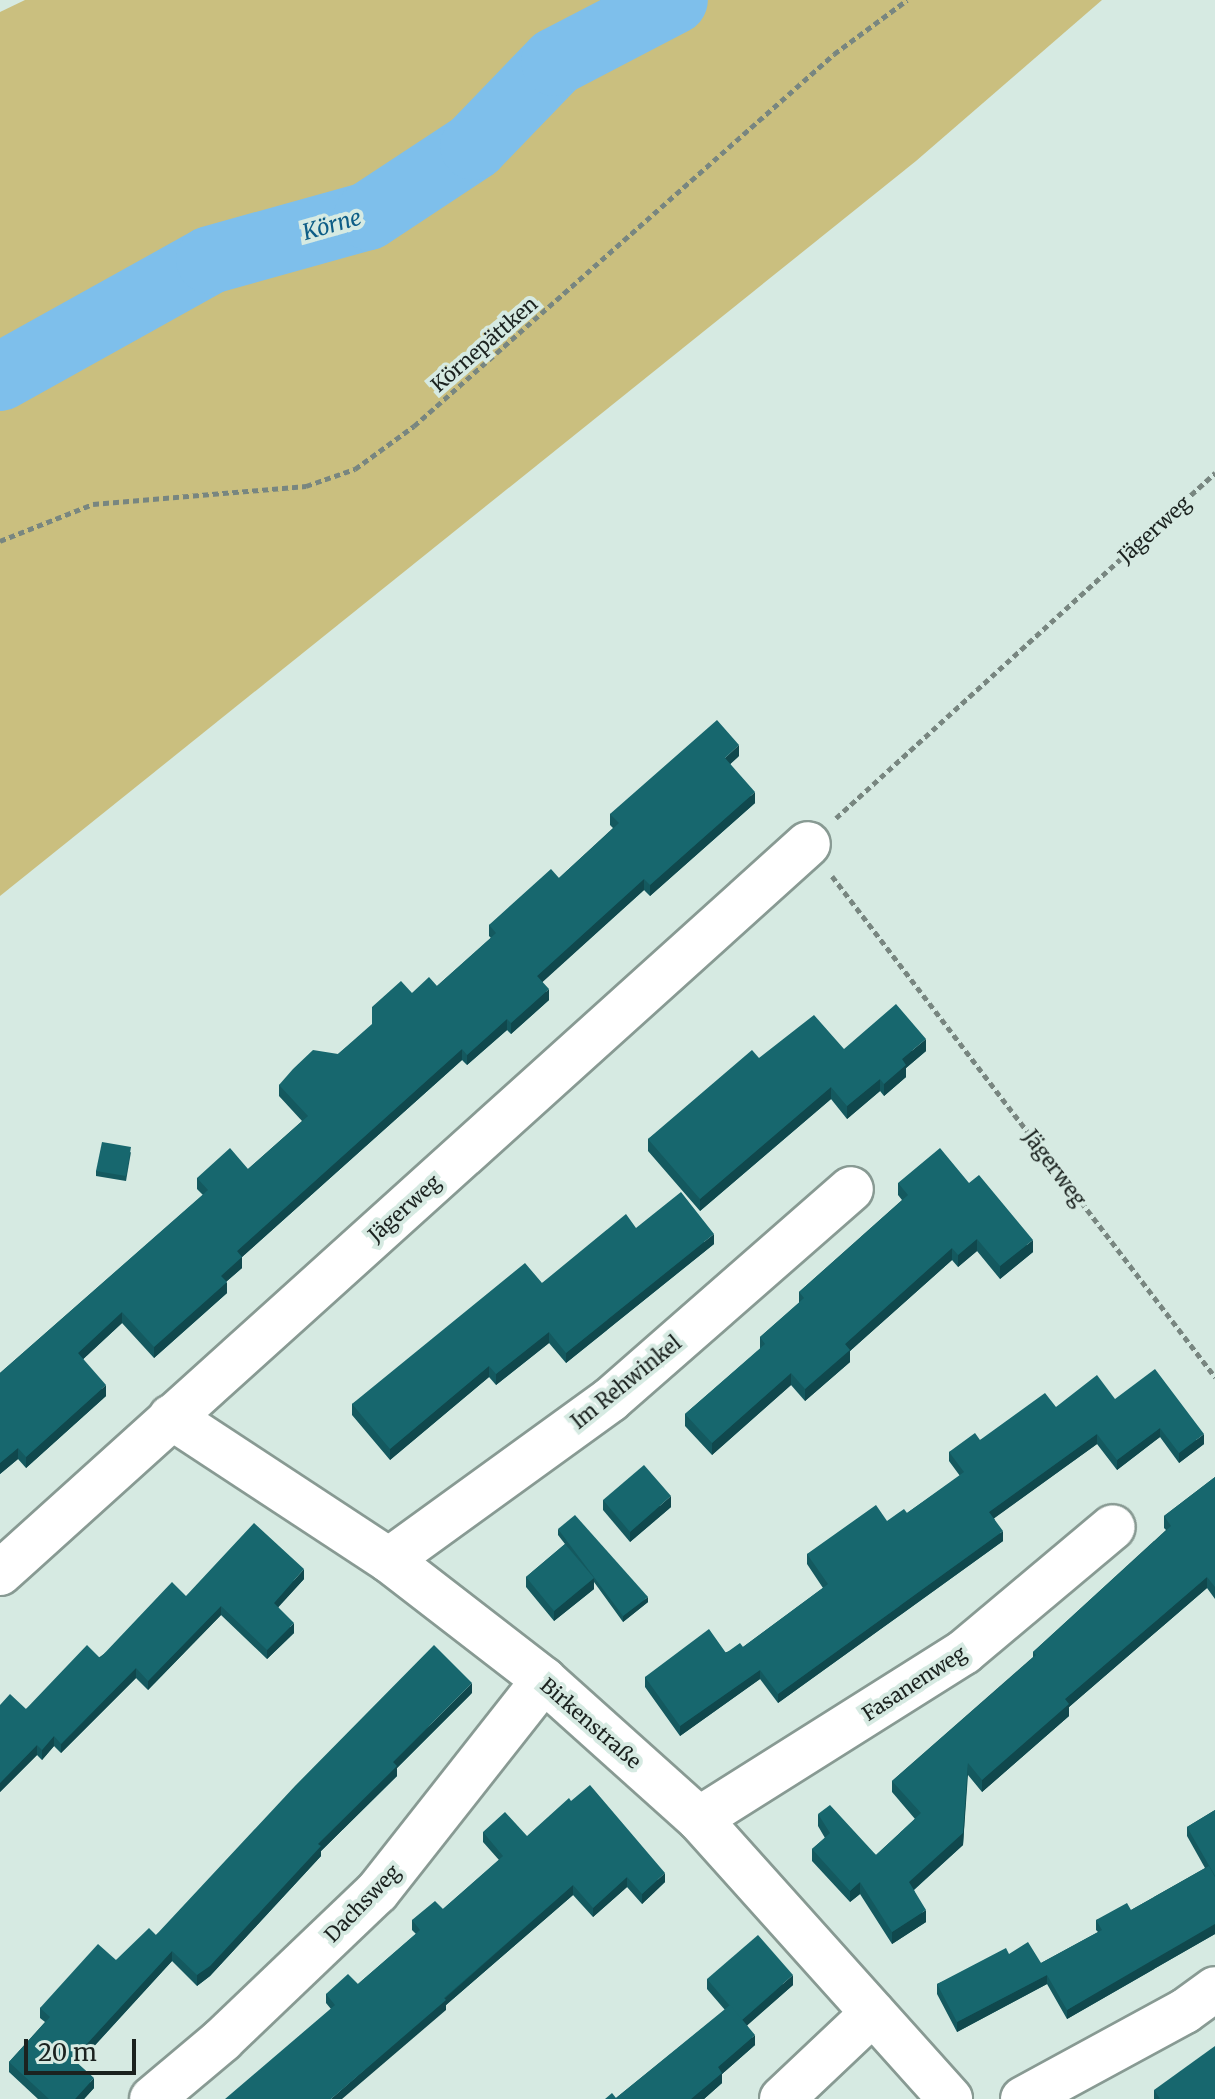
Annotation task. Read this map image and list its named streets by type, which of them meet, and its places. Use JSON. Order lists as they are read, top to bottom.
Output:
{
  "streets": {
    "street": [
      "Jägerweg",
      "Im Rehwinkel",
      "Fasanenweg",
      "Birkenstraße",
      "Dachsweg"
    ],
    "path": ["Körnepättken"]
  },
  "crossings": [
    ["Jägerweg", "Birkenstraße"],
    ["Im Rehwinkel", "Birkenstraße"],
    ["Fasanenweg", "Birkenstraße"],
    ["Birkenstraße", "Dachsweg"]
  ],
  "water": ["Körne"],
  "scale_bar": "20 m"
}
